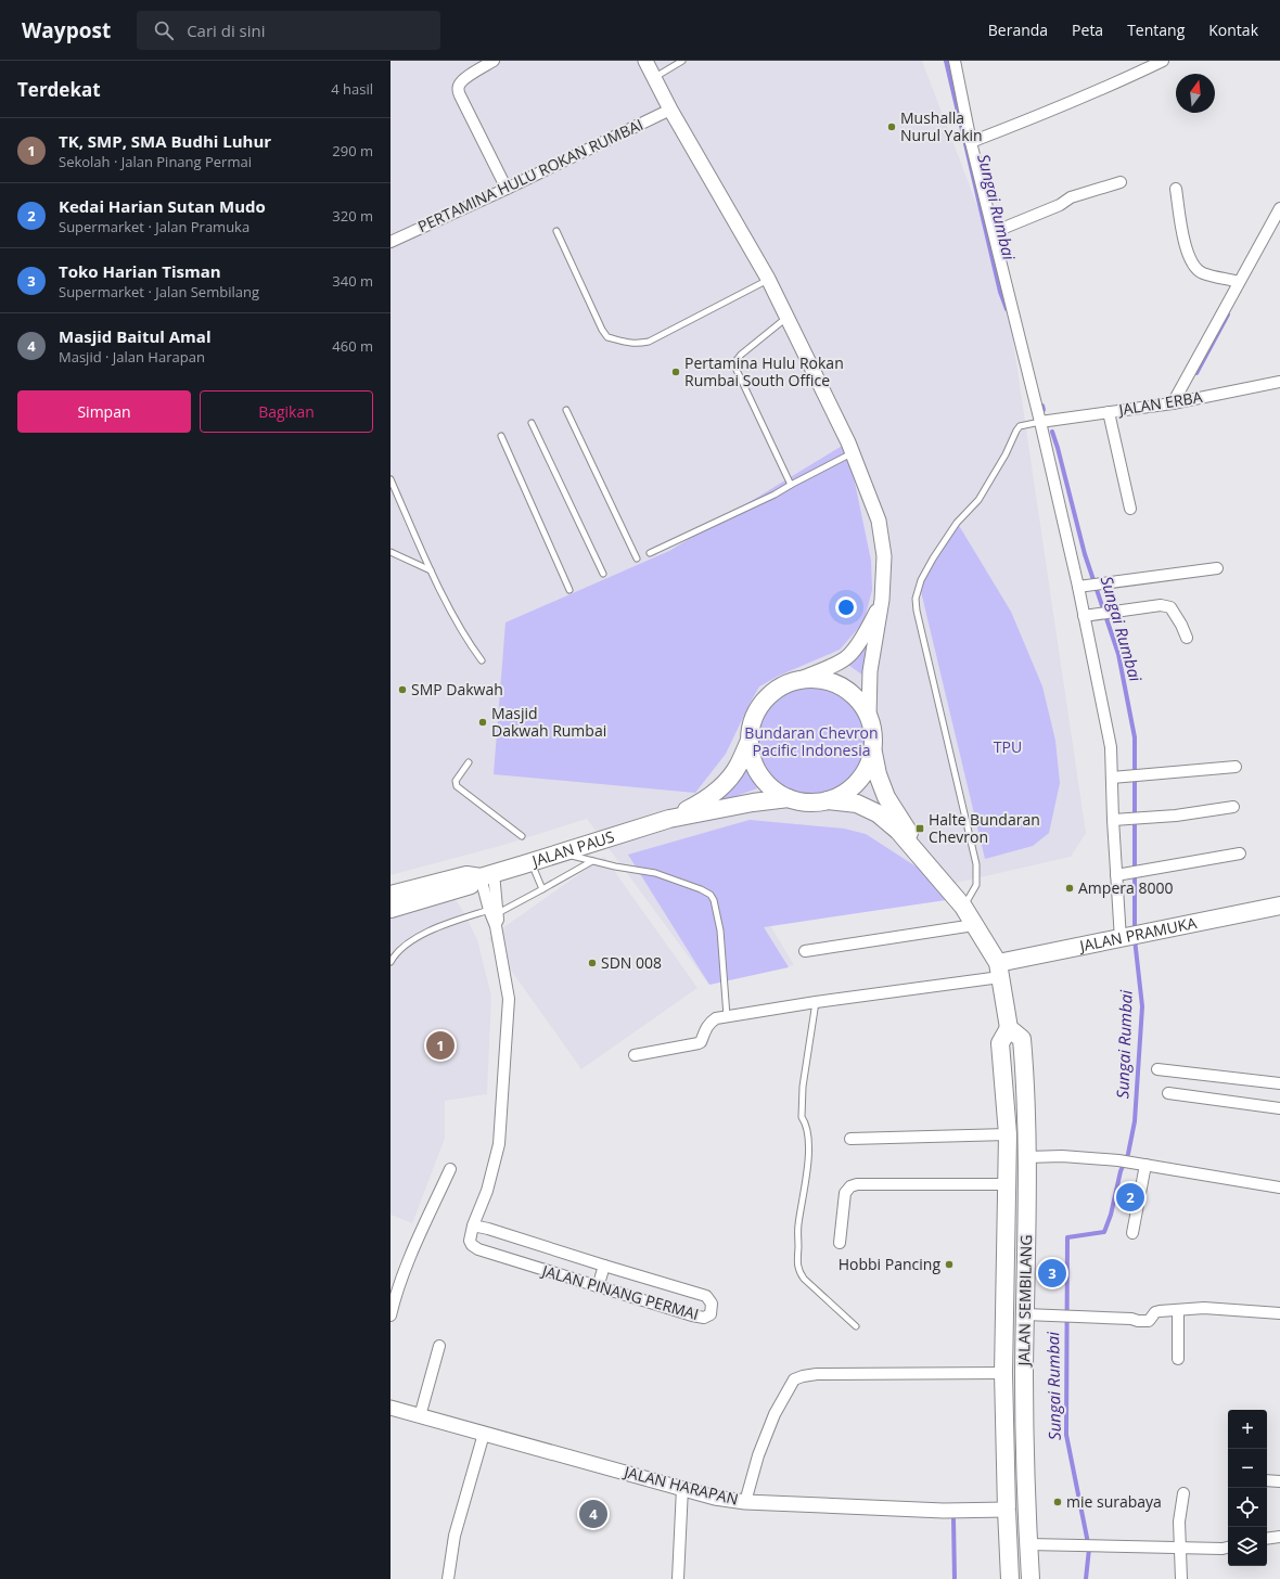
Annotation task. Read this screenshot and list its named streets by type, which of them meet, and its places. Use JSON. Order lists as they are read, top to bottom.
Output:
{
  "streets": {
    "main road": ["JALAN PAUS", "JALAN PRAMUKA", "JALAN SEMBILANG"],
    "street": [
      "PERTAMINA HULU ROKAN RUMBAI",
      "JALAN ERBA",
      "JALAN PINANG PERMAI",
      "JALAN HARAPAN"
    ]
  },
  "crossings": [
    ["JALAN PAUS", "JALAN PINANG PERMAI"],
    ["JALAN PAUS", "JALAN SEMBILANG"],
    ["JALAN PRAMUKA", "JALAN SEMBILANG"],
    ["JALAN SEMBILANG", "JALAN HARAPAN"]
  ],
  "water": ["Sungai Rumbai"],
  "parks": ["Bundaran Chevron Pacific Indonesia", "TPU"],
  "places": {
    "other": [
      "Mushalla Nurul Yakin",
      "Pertamina Hulu Rokan Rumbai South Office",
      "SMP Dakwah",
      "Masjid Dakwah Rumbai",
      "Ampera 8000",
      "SDN 008",
      "Hobbi Pancing",
      "mie surabaya"
    ],
    "transit": ["Halte Bundaran Chevron"]
  },
  "north": "top",
  "page": {
    "header": "Waypost",
    "search": "Cari di sini",
    "nav": [
      "Beranda",
      "Peta",
      "Tentang",
      "Kontak"
    ],
    "heading": ["Terdekat", "4 hasil"],
    "list": [
      {
        "mark": "1",
        "name": "TK, SMP, SMA Budhi Luhur",
        "note": "Sekolah · Jalan Pinang Permai",
        "value": "290 m"
      },
      {
        "mark": "2",
        "name": "Kedai Harian Sutan Mudo",
        "note": "Supermarket · Jalan Pramuka",
        "value": "320 m"
      },
      {
        "mark": "3",
        "name": "Toko Harian Tisman",
        "note": "Supermarket · Jalan Sembilang",
        "value": "340 m"
      },
      {
        "mark": "4",
        "name": "Masjid Baitul Amal",
        "note": "Masjid · Jalan Harapan",
        "value": "460 m"
      }
    ],
    "buttons": ["Simpan", "Bagikan"],
    "pins": [
      "1",
      "2",
      "3",
      "4"
    ],
    "map_buttons": ["+", "−"]
  }
}
